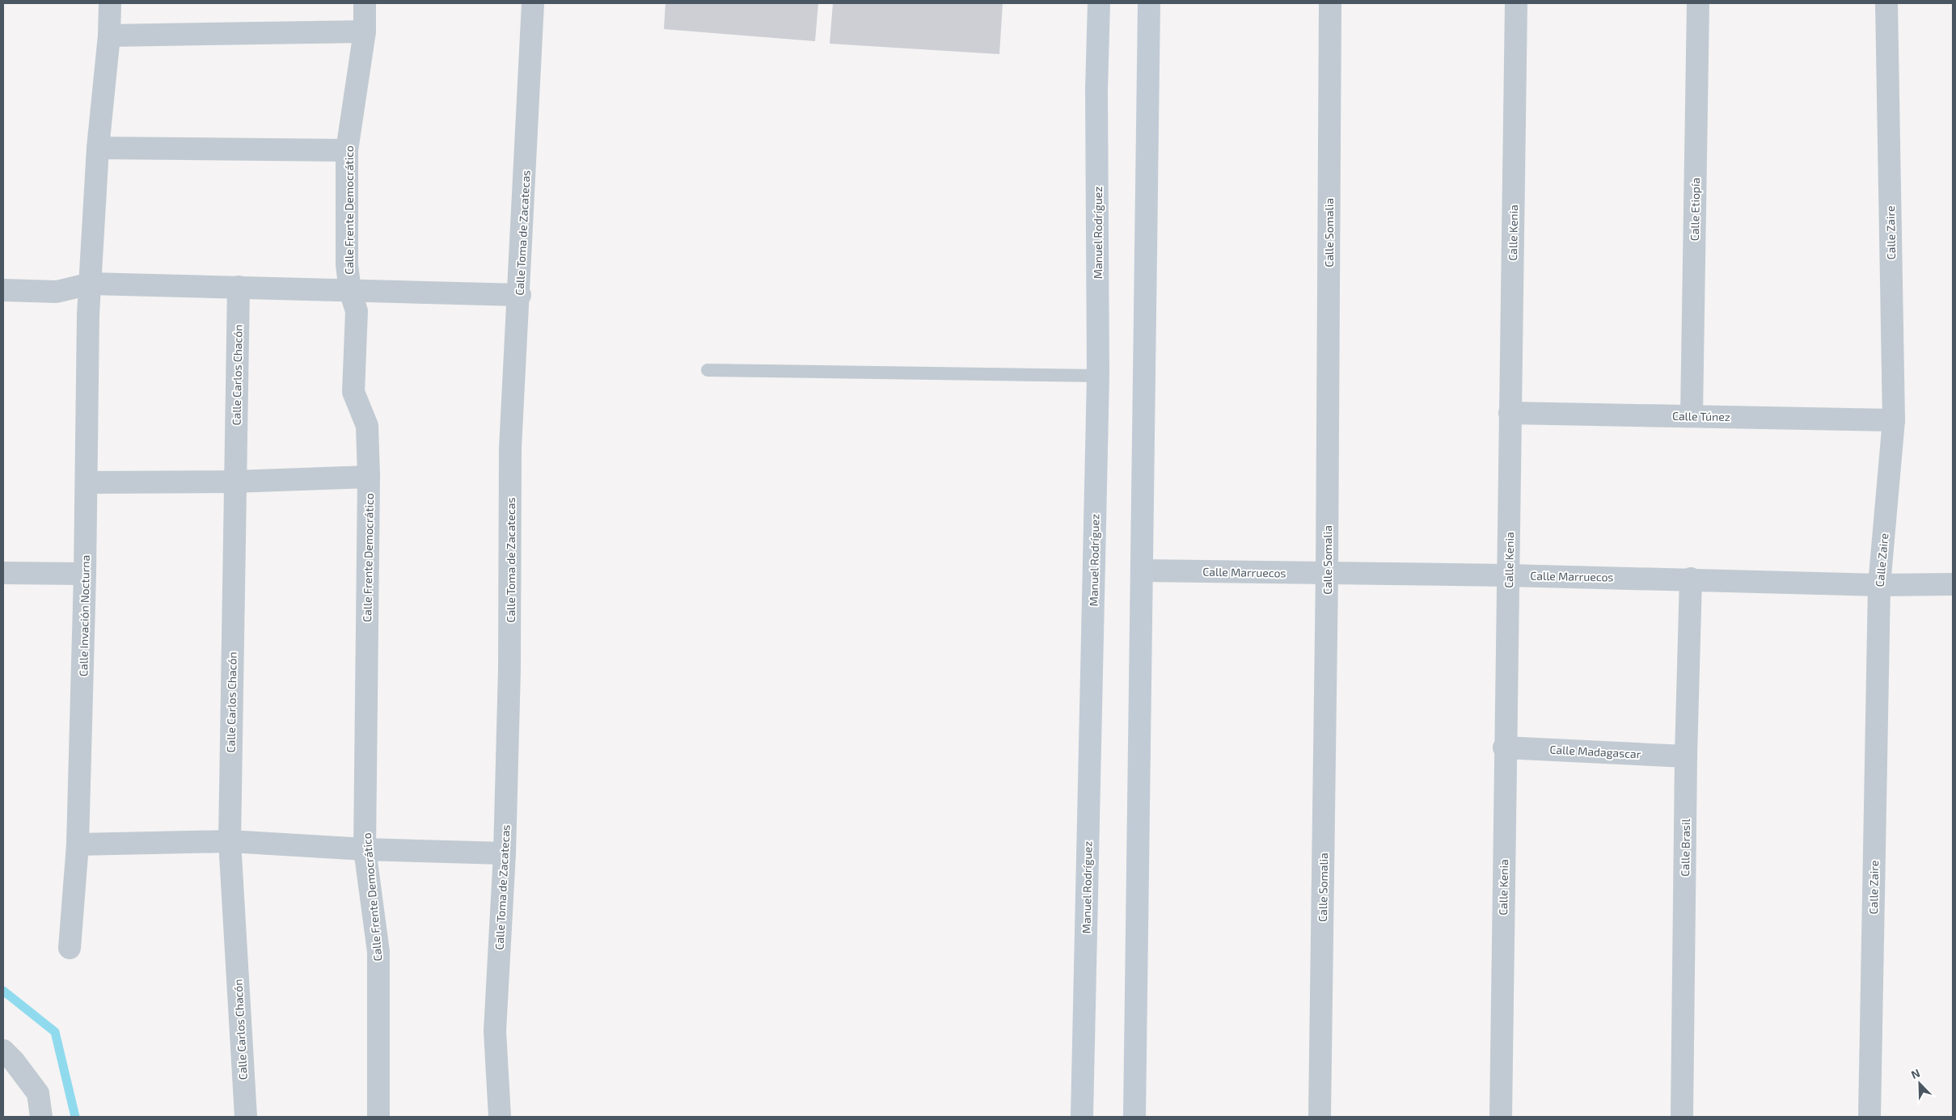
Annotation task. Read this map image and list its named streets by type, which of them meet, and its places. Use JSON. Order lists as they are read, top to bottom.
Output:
{
  "streets": {
    "street": [
      "Calle Etiopía",
      "Calle Frente Democrático",
      "Calle Toma de Zacatecas",
      "Manuel Rodríguez",
      "Calle Somalia",
      "Calle Kenia",
      "Calle Zaire",
      "Calle Carlos Chacón",
      "Calle Túnez",
      "Calle Marruecos",
      "Calle Invación Nocturna",
      "Calle Madagascar",
      "Calle Brasil"
    ]
  },
  "crossings": [
    ["Calle Etiopía", "Calle Túnez"],
    ["Calle Somalia", "Calle Marruecos"],
    ["Calle Kenia", "Calle Túnez"],
    ["Calle Kenia", "Calle Marruecos"],
    ["Calle Kenia", "Calle Madagascar"],
    ["Calle Zaire", "Calle Túnez"],
    ["Calle Zaire", "Calle Marruecos"],
    ["Calle Marruecos", "Calle Brasil"],
    ["Calle Madagascar", "Calle Brasil"]
  ],
  "north": "top left"
}
